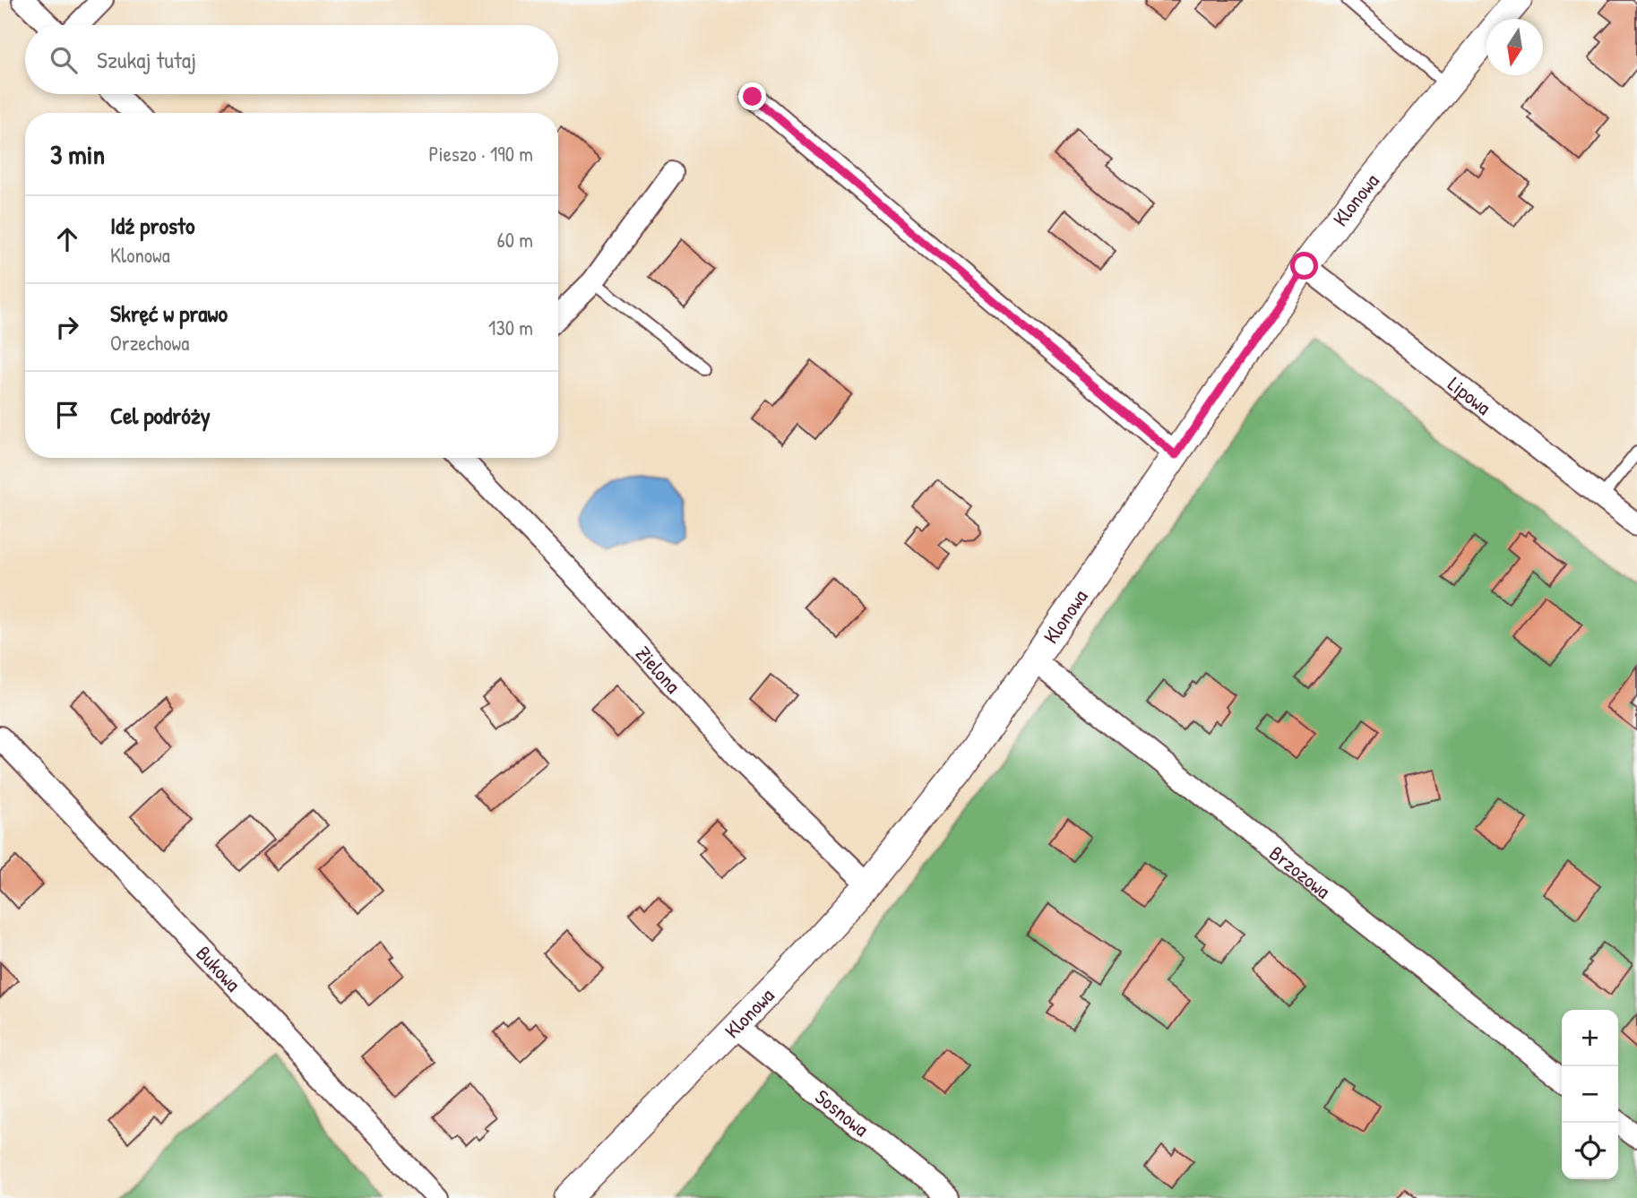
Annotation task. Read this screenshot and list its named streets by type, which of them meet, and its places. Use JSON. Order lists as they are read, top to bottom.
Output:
{
  "streets": {
    "street": [
      "Klonowa",
      "Lipowa",
      "Zielona",
      "Brzozowa",
      "Bukowa",
      "Sosnowa"
    ]
  },
  "crossings": [
    ["Klonowa", "Lipowa"],
    ["Klonowa", "Zielona"],
    ["Klonowa", "Brzozowa"],
    ["Klonowa", "Sosnowa"]
  ],
  "north": "bottom",
  "page": {
    "search": "Szukaj tutaj",
    "heading": ["3 min", "Pieszo · 190 m"],
    "list": [
      ["Idź prosto", "Klonowa", "60 m"],
      ["Skręć w prawo", "Orzechowa", "130 m"],
      "Cel podróży"
    ],
    "map_buttons": ["+", "−"]
  }
}
